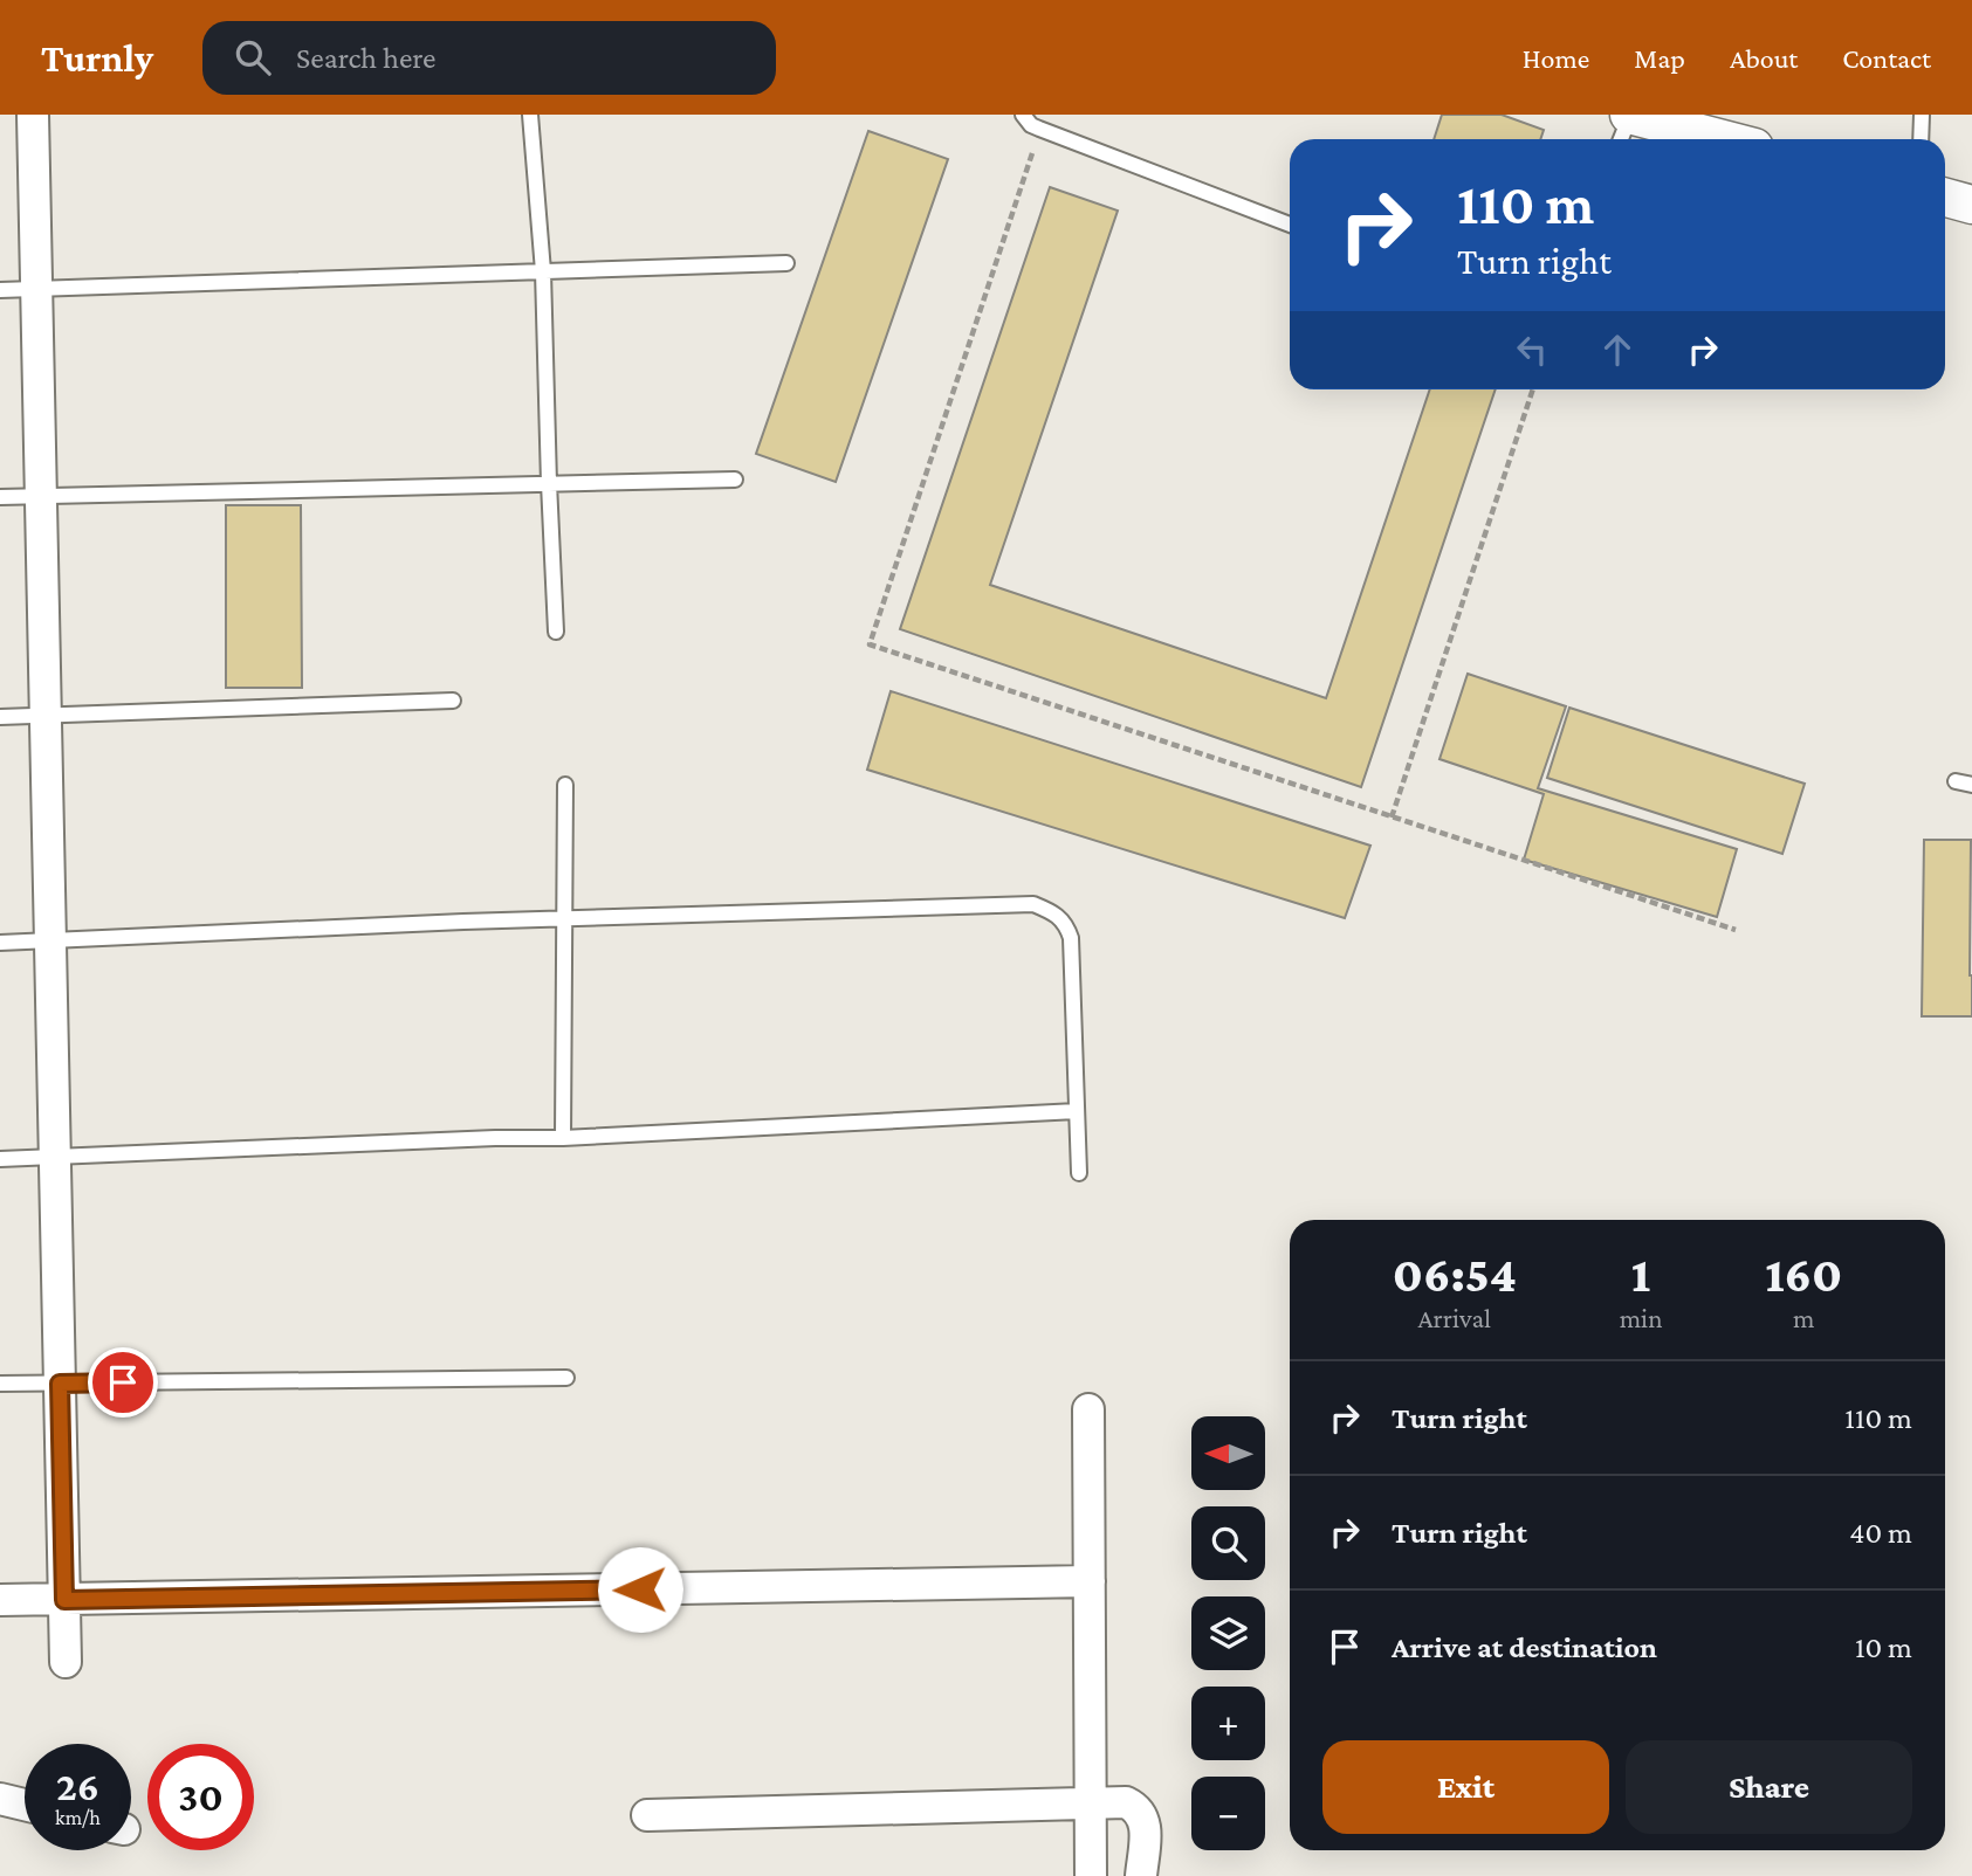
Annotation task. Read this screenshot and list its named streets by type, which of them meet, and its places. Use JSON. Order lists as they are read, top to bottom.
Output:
{
  "north": "left",
  "page": {
    "header": "Turnly",
    "search": "Search here",
    "nav": [
      "Home",
      "Map",
      "About",
      "Contact"
    ],
    "turn": ["110 m", "Turn right"],
    "eta": [
      "06:54",
      "Arrival",
      "1",
      "min",
      "160",
      "m"
    ],
    "list": [
      {
        "name": "Turn right",
        "value": "110 m"
      },
      {
        "name": "Turn right",
        "value": "40 m"
      },
      {
        "name": "Arrive at destination",
        "value": "10 m"
      }
    ],
    "map_buttons": ["+", "−"],
    "buttons": ["Exit", "Share"],
    "speed": "26 km/h",
    "limit": "30"
  }
}
